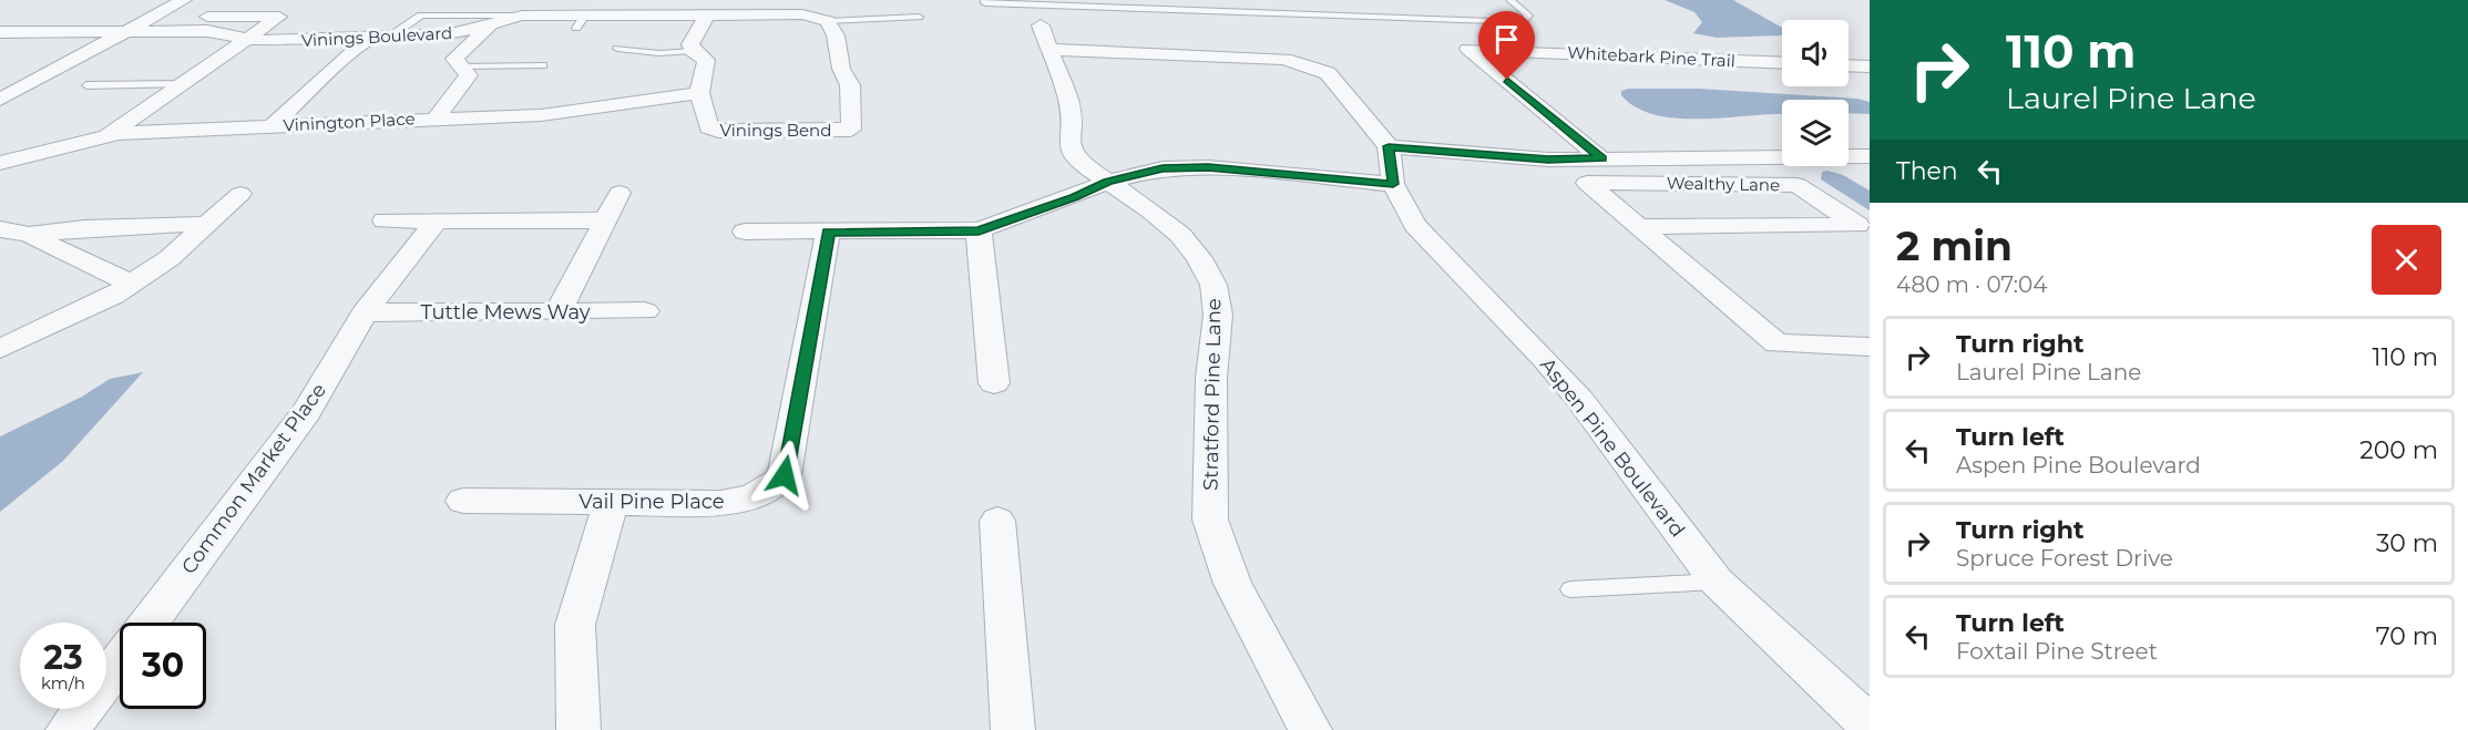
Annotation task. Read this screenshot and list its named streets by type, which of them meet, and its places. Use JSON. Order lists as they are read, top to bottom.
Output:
{
  "streets": {
    "street": [
      "Vinings Boulevard",
      "Whitebark Pine Trail",
      "Vinington Place",
      "Vinings Bend",
      "Wealthy Lane",
      "Tuttle Mews Way",
      "Stratford Pine Lane",
      "Aspen Pine Boulevard",
      "Common Market Place",
      "Vail Pine Place"
    ]
  },
  "crossings": [
    ["Vinings Boulevard", "Vinings Bend"],
    ["Vinington Place", "Vinings Bend"],
    ["Tuttle Mews Way", "Common Market Place"]
  ],
  "page": {
    "turn": ["110 m", "Laurel Pine Lane"],
    "then": "Then",
    "heading": ["2 min", "480 m · 07:04"],
    "list": [
      {
        "name": "Turn right",
        "note": "Laurel Pine Lane",
        "value": "110 m"
      },
      {
        "name": "Turn left",
        "note": "Aspen Pine Boulevard",
        "value": "200 m"
      },
      {
        "name": "Turn right",
        "note": "Spruce Forest Drive",
        "value": "30 m"
      },
      {
        "name": "Turn left",
        "note": "Foxtail Pine Street",
        "value": "70 m"
      }
    ],
    "speed": "23 km/h",
    "limit": "30"
  }
}
